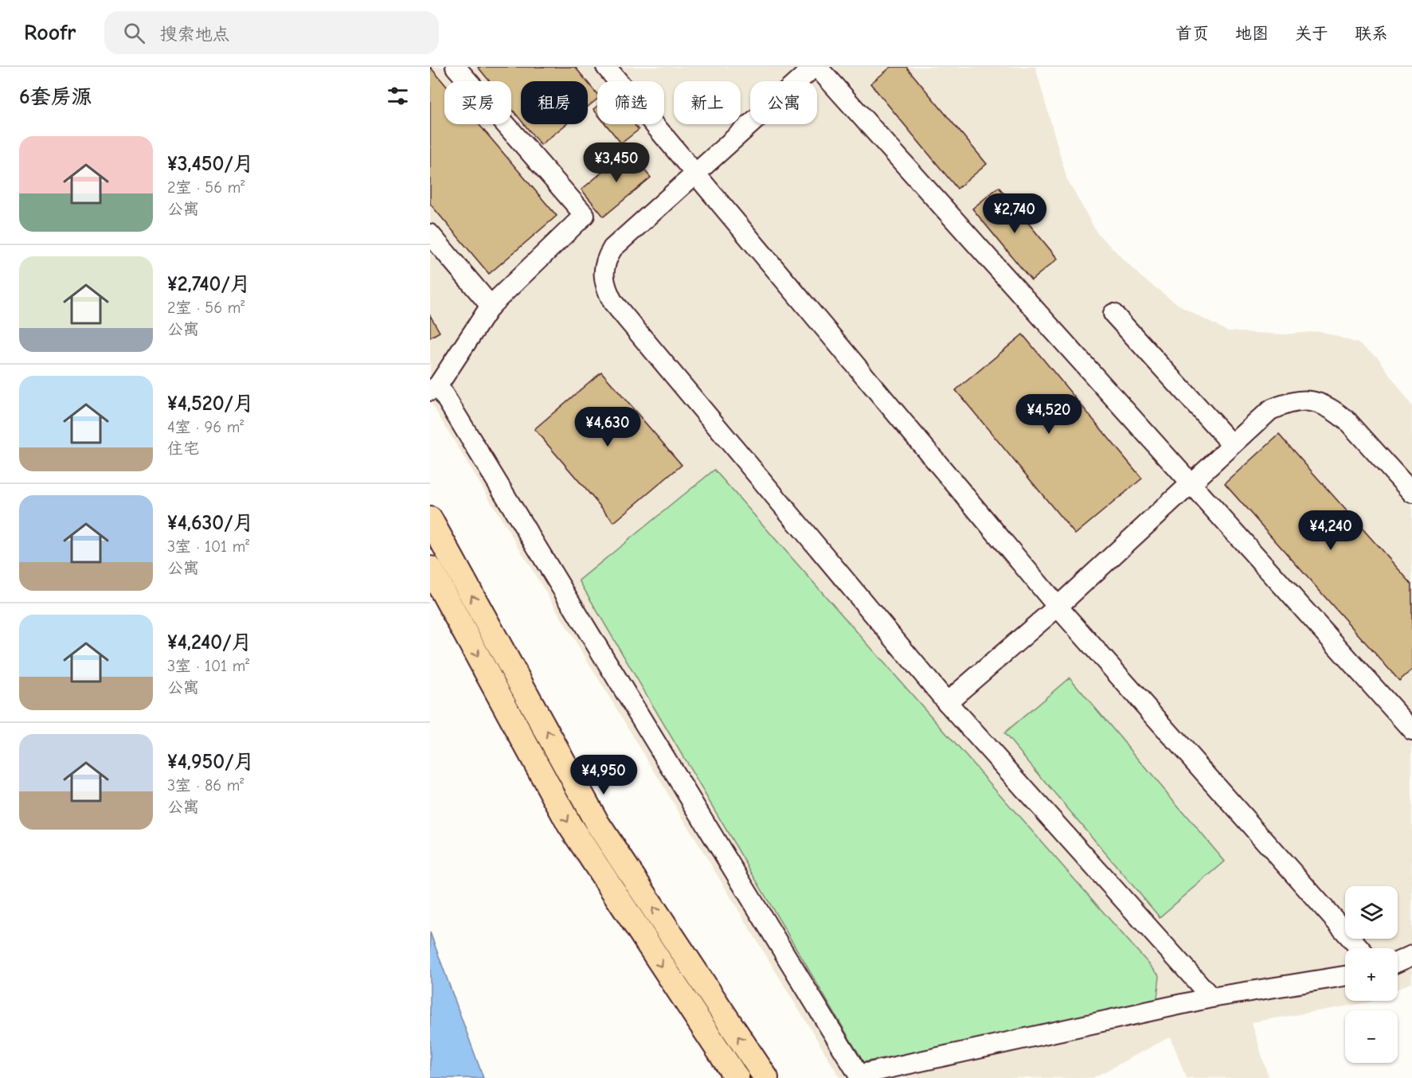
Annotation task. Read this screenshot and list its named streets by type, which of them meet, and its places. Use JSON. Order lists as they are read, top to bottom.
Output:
{
  "page": {
    "header": "Roofr",
    "search": "搜索地点",
    "nav": [
      "首页",
      "地图",
      "关于",
      "联系"
    ],
    "heading": "6套房源",
    "chip": [
      "买房",
      "租房",
      "筛选",
      "新上",
      "公寓"
    ],
    "list": [
      {
        "name": "¥3,450/月",
        "note": "2室 · 56 m² · 公寓"
      },
      {
        "name": "¥2,740/月",
        "note": "2室 · 56 m² · 公寓"
      },
      {
        "name": "¥4,520/月",
        "note": "4室 · 96 m² · 住宅"
      },
      {
        "name": "¥4,630/月",
        "note": "3室 · 101 m² · 公寓"
      },
      {
        "name": "¥4,240/月",
        "note": "3室 · 101 m² · 公寓"
      },
      {
        "name": "¥4,950/月",
        "note": "3室 · 86 m² · 公寓"
      }
    ],
    "price": [
      "¥3,450",
      "¥2,740",
      "¥4,520",
      "¥4,630",
      "¥4,240",
      "¥4,950"
    ],
    "map_buttons": ["+", "−"]
  }
}
